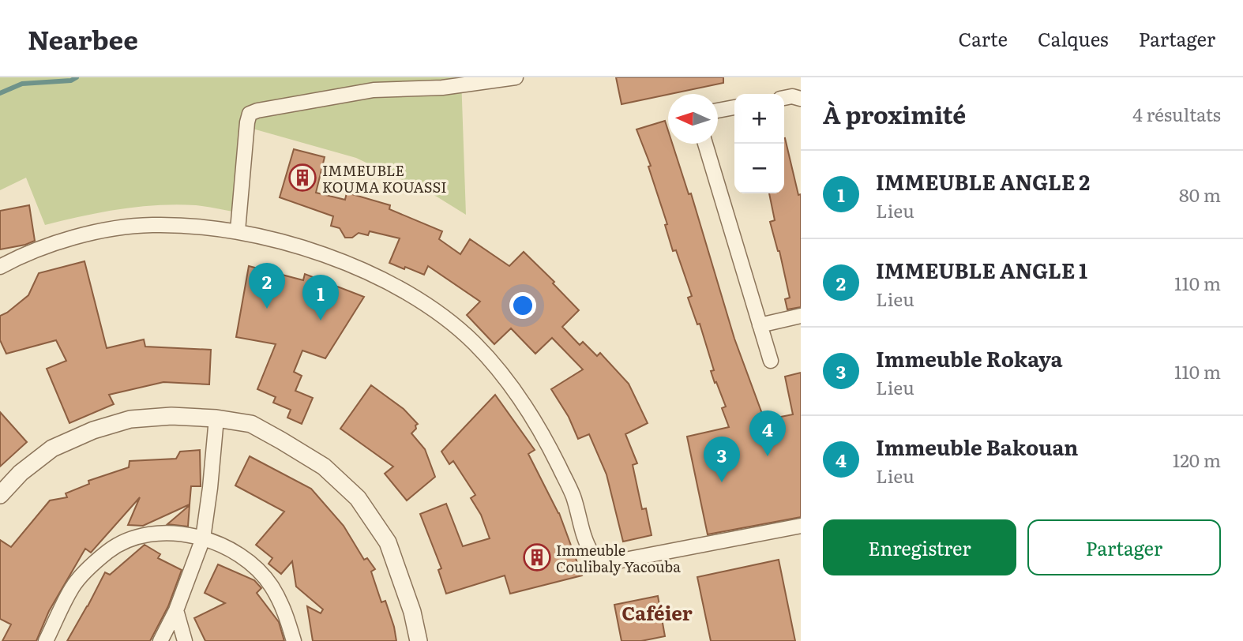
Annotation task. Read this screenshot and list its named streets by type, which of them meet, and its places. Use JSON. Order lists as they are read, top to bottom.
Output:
{
  "districts": ["Caféier"],
  "places": {
    "building": ["IMMEUBLE KOUMA KOUASSI", "Immeuble Coulibaly Yacouba"]
  },
  "north": "left",
  "page": {
    "header": "Nearbee",
    "nav": ["Carte", "Calques", "Partager"],
    "heading": ["À proximité", "4 résultats"],
    "map_buttons": ["+", "−"],
    "list": [
      {
        "mark": "1",
        "name": "IMMEUBLE ANGLE 2",
        "note": "Lieu",
        "value": "80 m"
      },
      {
        "mark": "2",
        "name": "IMMEUBLE ANGLE 1",
        "note": "Lieu",
        "value": "110 m"
      },
      {
        "mark": "3",
        "name": "Immeuble Rokaya",
        "note": "Lieu",
        "value": "110 m"
      },
      {
        "mark": "4",
        "name": "Immeuble Bakouan",
        "note": "Lieu",
        "value": "120 m"
      }
    ],
    "pins": [
      "2",
      "1",
      "4",
      "3"
    ],
    "buttons": ["Enregistrer", "Partager"]
  }
}
